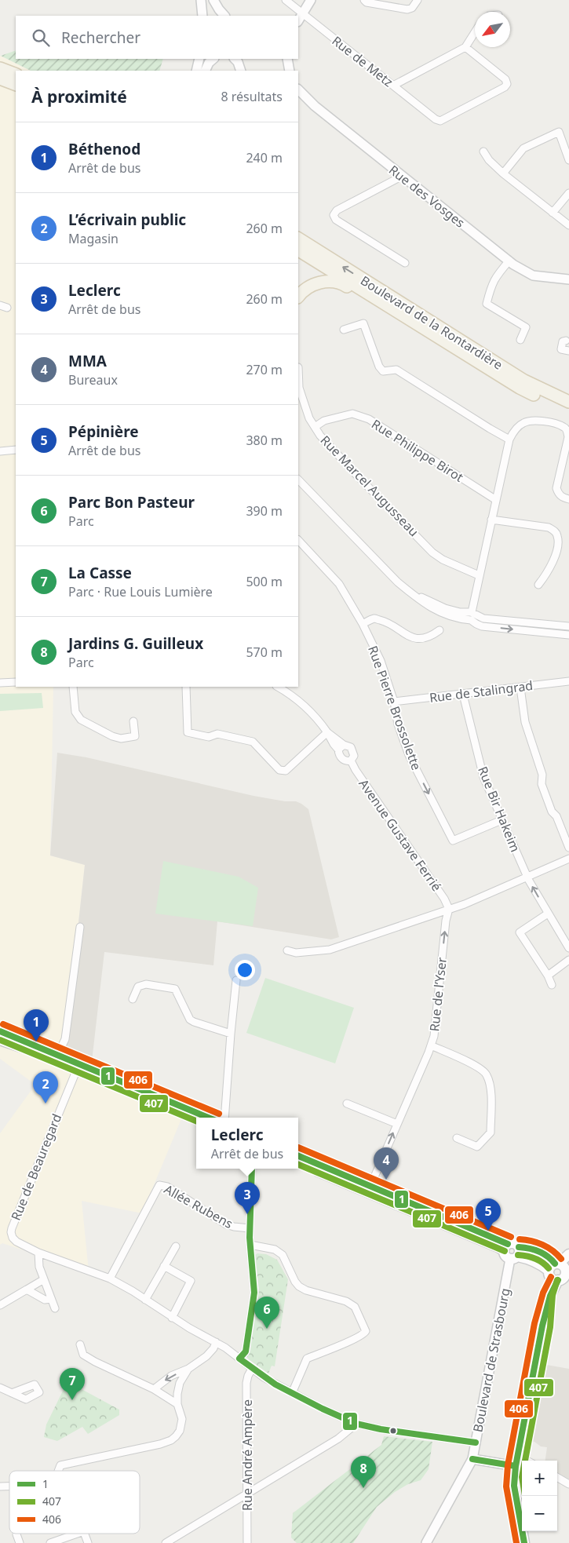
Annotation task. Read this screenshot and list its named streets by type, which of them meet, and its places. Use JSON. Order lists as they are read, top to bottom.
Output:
{
  "streets": {
    "main road": ["Boulevard de la Rontardière"],
    "street": [
      "Rue de Metz",
      "Rue des Vosges",
      "Rue Philippe Birot",
      "Rue Marcel Augusseau",
      "Rue de Stalingrad",
      "Rue Pierre Brossolette",
      "Rue Bir Hakeim",
      "Avenue Gustave Ferrié",
      "Rue de l’Yser",
      "Rue de Beauregard",
      "Allée Rubens",
      "Boulevard de Strasbourg",
      "Rue André Ampère"
    ]
  },
  "crossings": [
    ["Rue Philippe Birot", "Rue Marcel Augusseau"],
    ["Rue de Stalingrad", "Rue Pierre Brossolette"],
    ["Rue de Stalingrad", "Rue Bir Hakeim"],
    ["Rue Pierre Brossolette", "Rue Bir Hakeim"],
    ["Avenue Gustave Ferrié", "Rue de l’Yser"],
    ["Rue de Beauregard", "Allée Rubens"],
    ["Rue de Beauregard", "Boulevard de Strasbourg"],
    ["Rue de Beauregard", "Rue André Ampère"]
  ],
  "one_way": ["Rue de l’Yser"],
  "lines": ["transit line 406", "transit line 1", "transit line 407"],
  "legend": ["1", "407", "406"],
  "north": "bottom left",
  "page": {
    "search": "Rechercher",
    "heading": ["À proximité", "8 résultats"],
    "list": [
      {
        "mark": "1",
        "name": "Béthenod",
        "note": "Arrêt de bus",
        "value": "240 m"
      },
      {
        "mark": "2",
        "name": "L’écrivain public",
        "note": "Magasin",
        "value": "260 m"
      },
      {
        "mark": "3",
        "name": "Leclerc",
        "note": "Arrêt de bus",
        "value": "260 m"
      },
      {
        "mark": "4",
        "name": "MMA",
        "note": "Bureaux",
        "value": "270 m"
      },
      {
        "mark": "5",
        "name": "Pépinière",
        "note": "Arrêt de bus",
        "value": "380 m"
      },
      {
        "mark": "6",
        "name": "Parc Bon Pasteur",
        "note": "Parc",
        "value": "390 m"
      },
      {
        "mark": "7",
        "name": "La Casse",
        "note": "Parc · Rue Louis Lumière",
        "value": "500 m"
      },
      {
        "mark": "8",
        "name": "Jardins G. Guilleux",
        "note": "Parc",
        "value": "570 m"
      }
    ],
    "pins": [
      "1",
      "2",
      "4",
      "3",
      "5",
      "6",
      "7",
      "8"
    ],
    "popup": ["Leclerc", "Arrêt de bus"],
    "map_buttons": ["+", "−"]
  }
}
